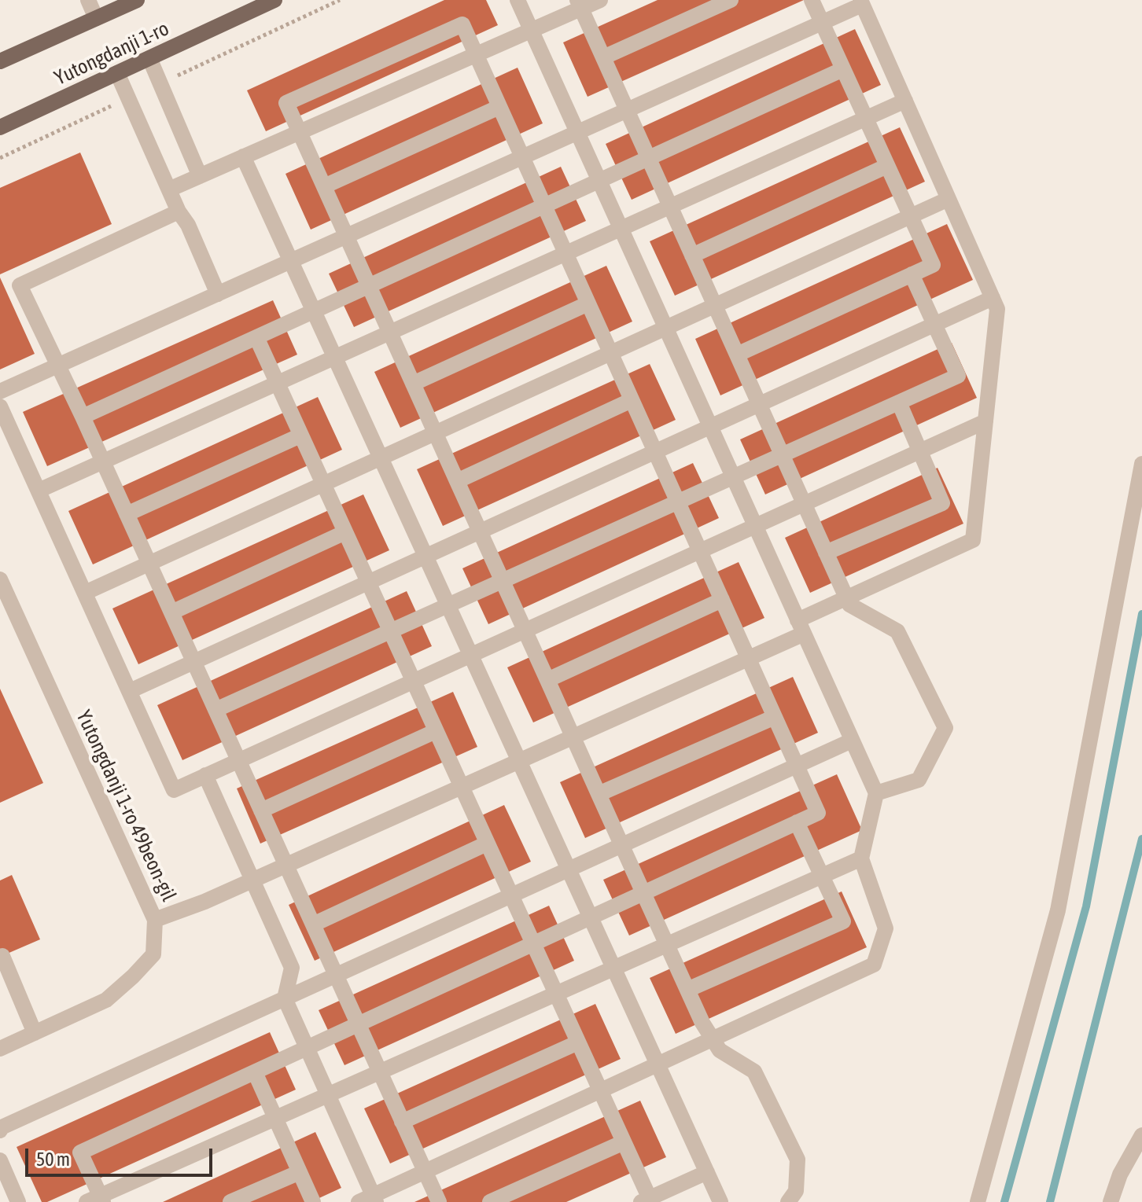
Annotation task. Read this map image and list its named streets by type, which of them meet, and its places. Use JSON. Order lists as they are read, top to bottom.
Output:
{
  "streets": {
    "main road": ["Yutongdanji 1-ro"],
    "street": ["Yutongdanji 1-ro 49beon-gil"]
  },
  "scale_bar": "50 m"
}
